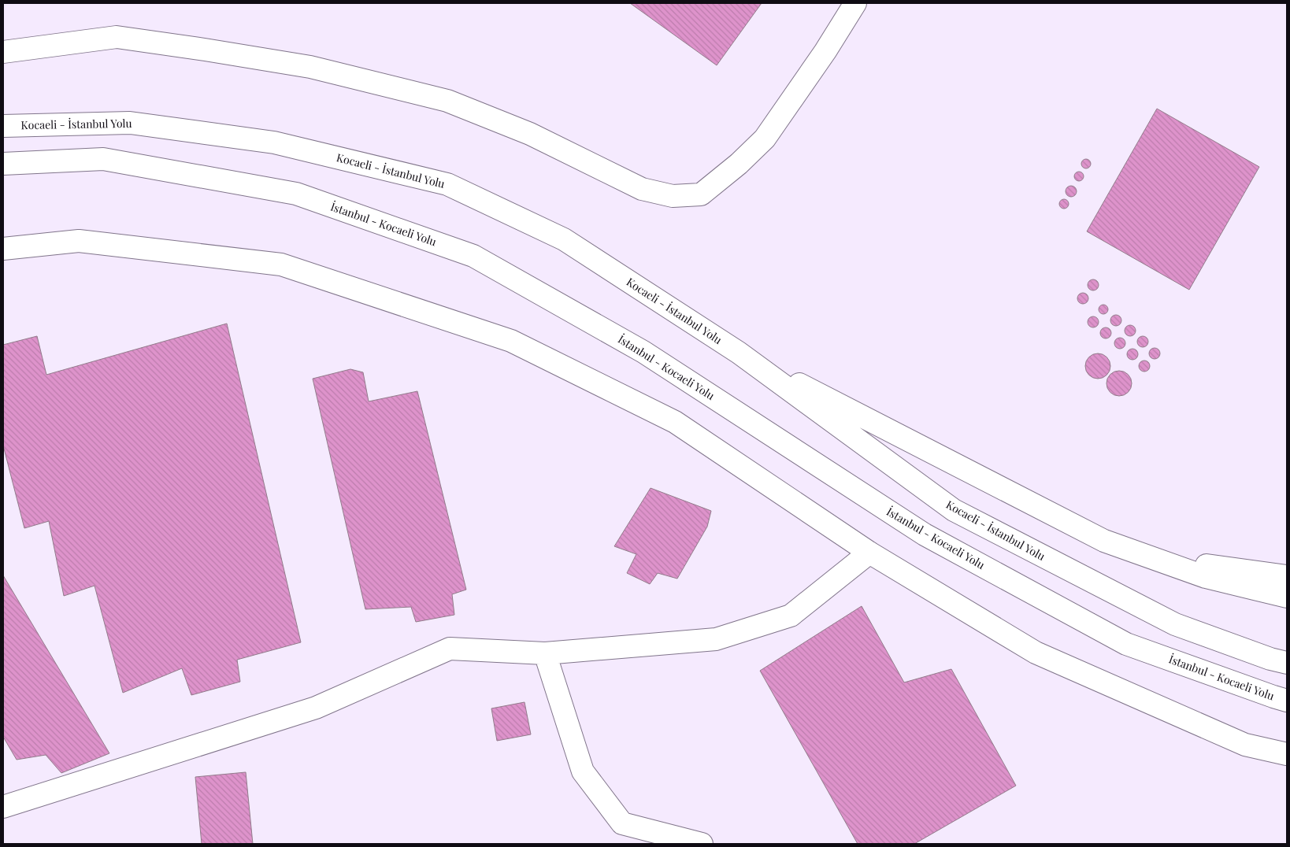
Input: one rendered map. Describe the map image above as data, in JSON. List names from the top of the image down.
{
  "streets": {
    "main road": ["Kocaeli - İstanbul Yolu", "İstanbul - Kocaeli Yolu"]
  }
}
